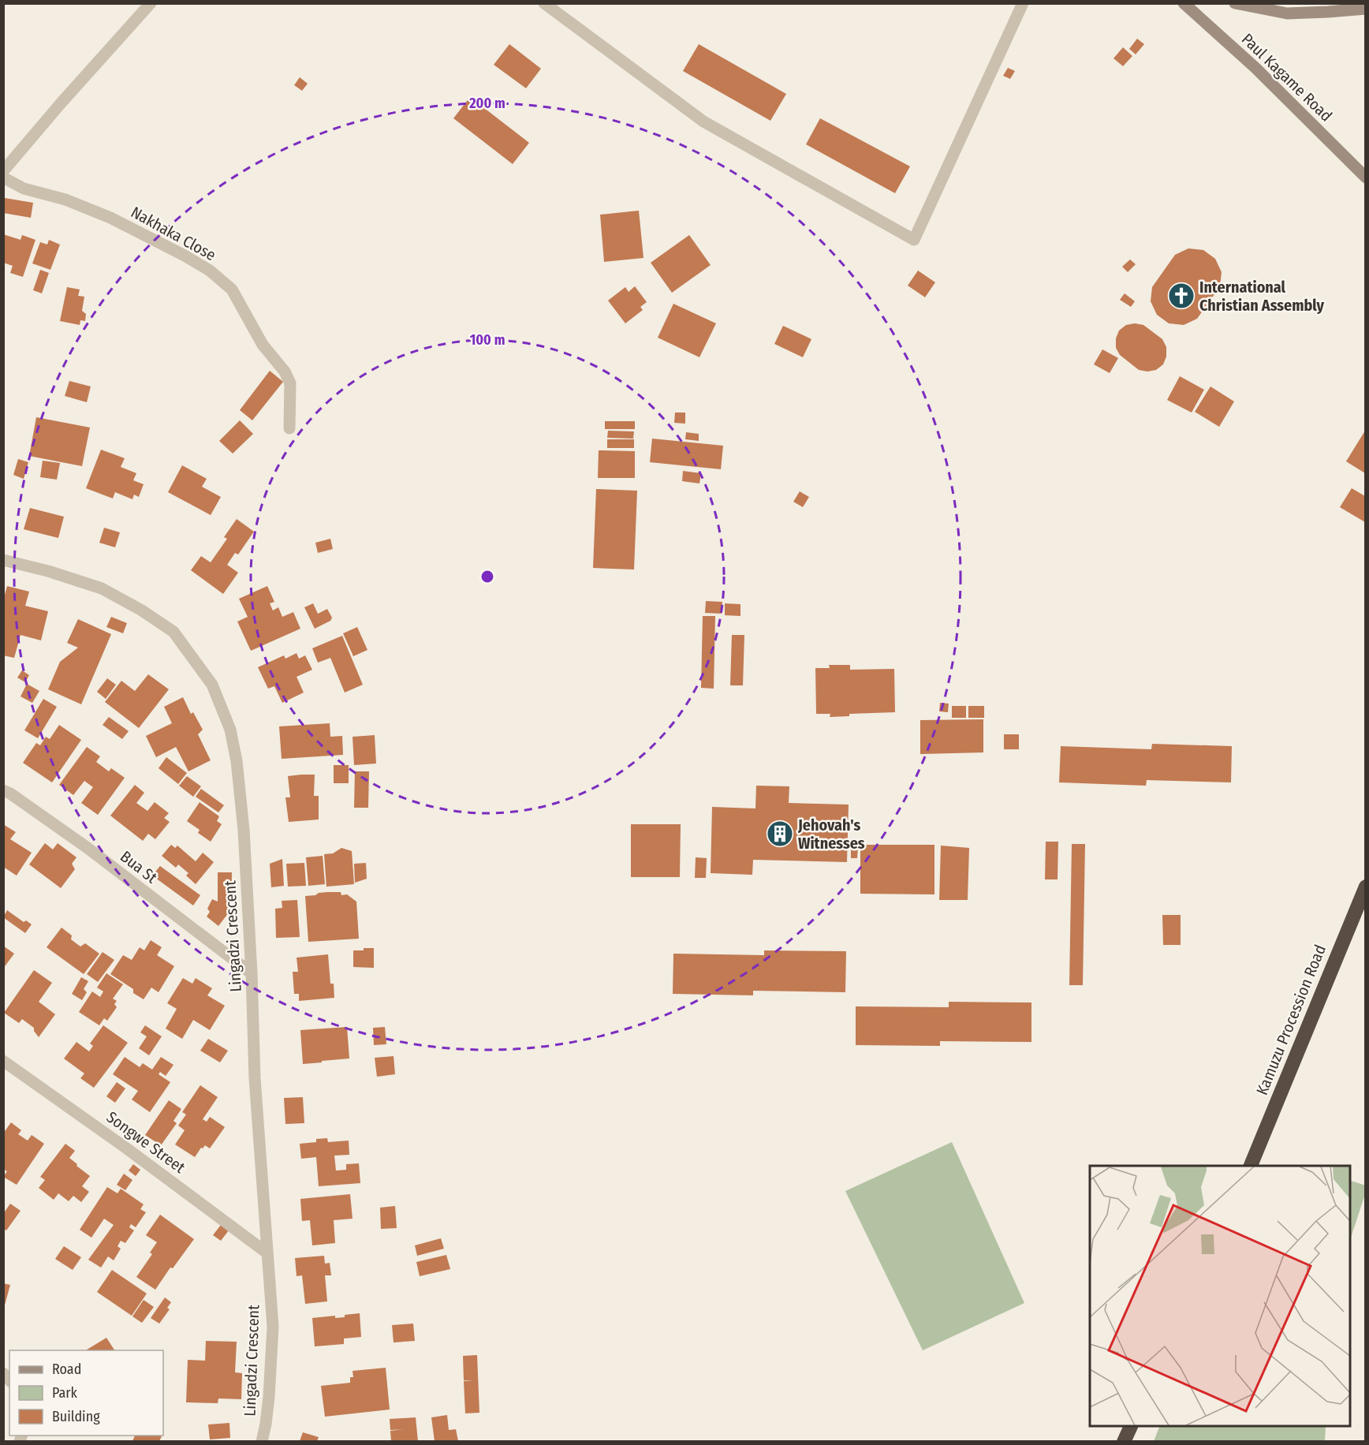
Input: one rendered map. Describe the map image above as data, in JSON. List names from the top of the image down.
{
  "streets": {
    "highway": ["Kamuzu Procession Road"],
    "street": [
      "Paul Kagame Road",
      "Nakhaka Close",
      "Bua St",
      "Lingadzi Crescent",
      "Songwe Street"
    ]
  },
  "crossings": [
    ["Bua St", "Lingadzi Crescent"],
    ["Lingadzi Crescent", "Songwe Street"]
  ],
  "places": {
    "church": ["International Christian Assembly"],
    "building": ["Jehovah's Witnesses"]
  },
  "legend": ["Road", "Park", "Building"],
  "rings": ["200 m", "100 m"]
}
